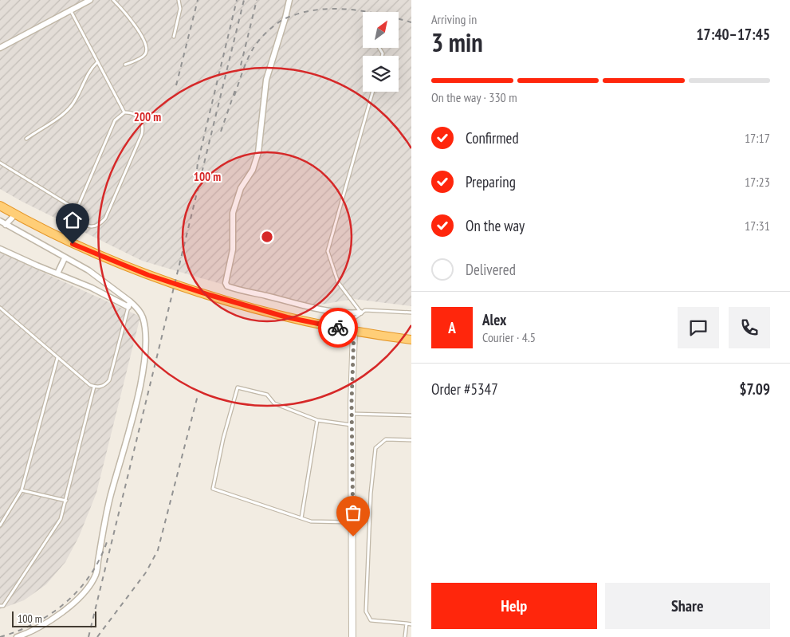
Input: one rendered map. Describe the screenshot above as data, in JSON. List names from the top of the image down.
{
  "scale_bar": "100 m",
  "north": "top right",
  "page": {
    "heading": ["3 min", "Arriving in", "17:40–17:45"],
    "panel": [
      "Alex",
      "Courier · 4.5",
      "Order #5347",
      "$7.09"
    ],
    "bar": "On the way · 330 m",
    "list": [
      ["Confirmed", "17:17"],
      ["Preparing", "17:23"],
      ["On the way", "17:31"],
      "Delivered"
    ],
    "round": "A",
    "buttons": ["Help", "Share"],
    "scale": "100 m"
  },
  "rings": ["200 m", "100 m"]
}
